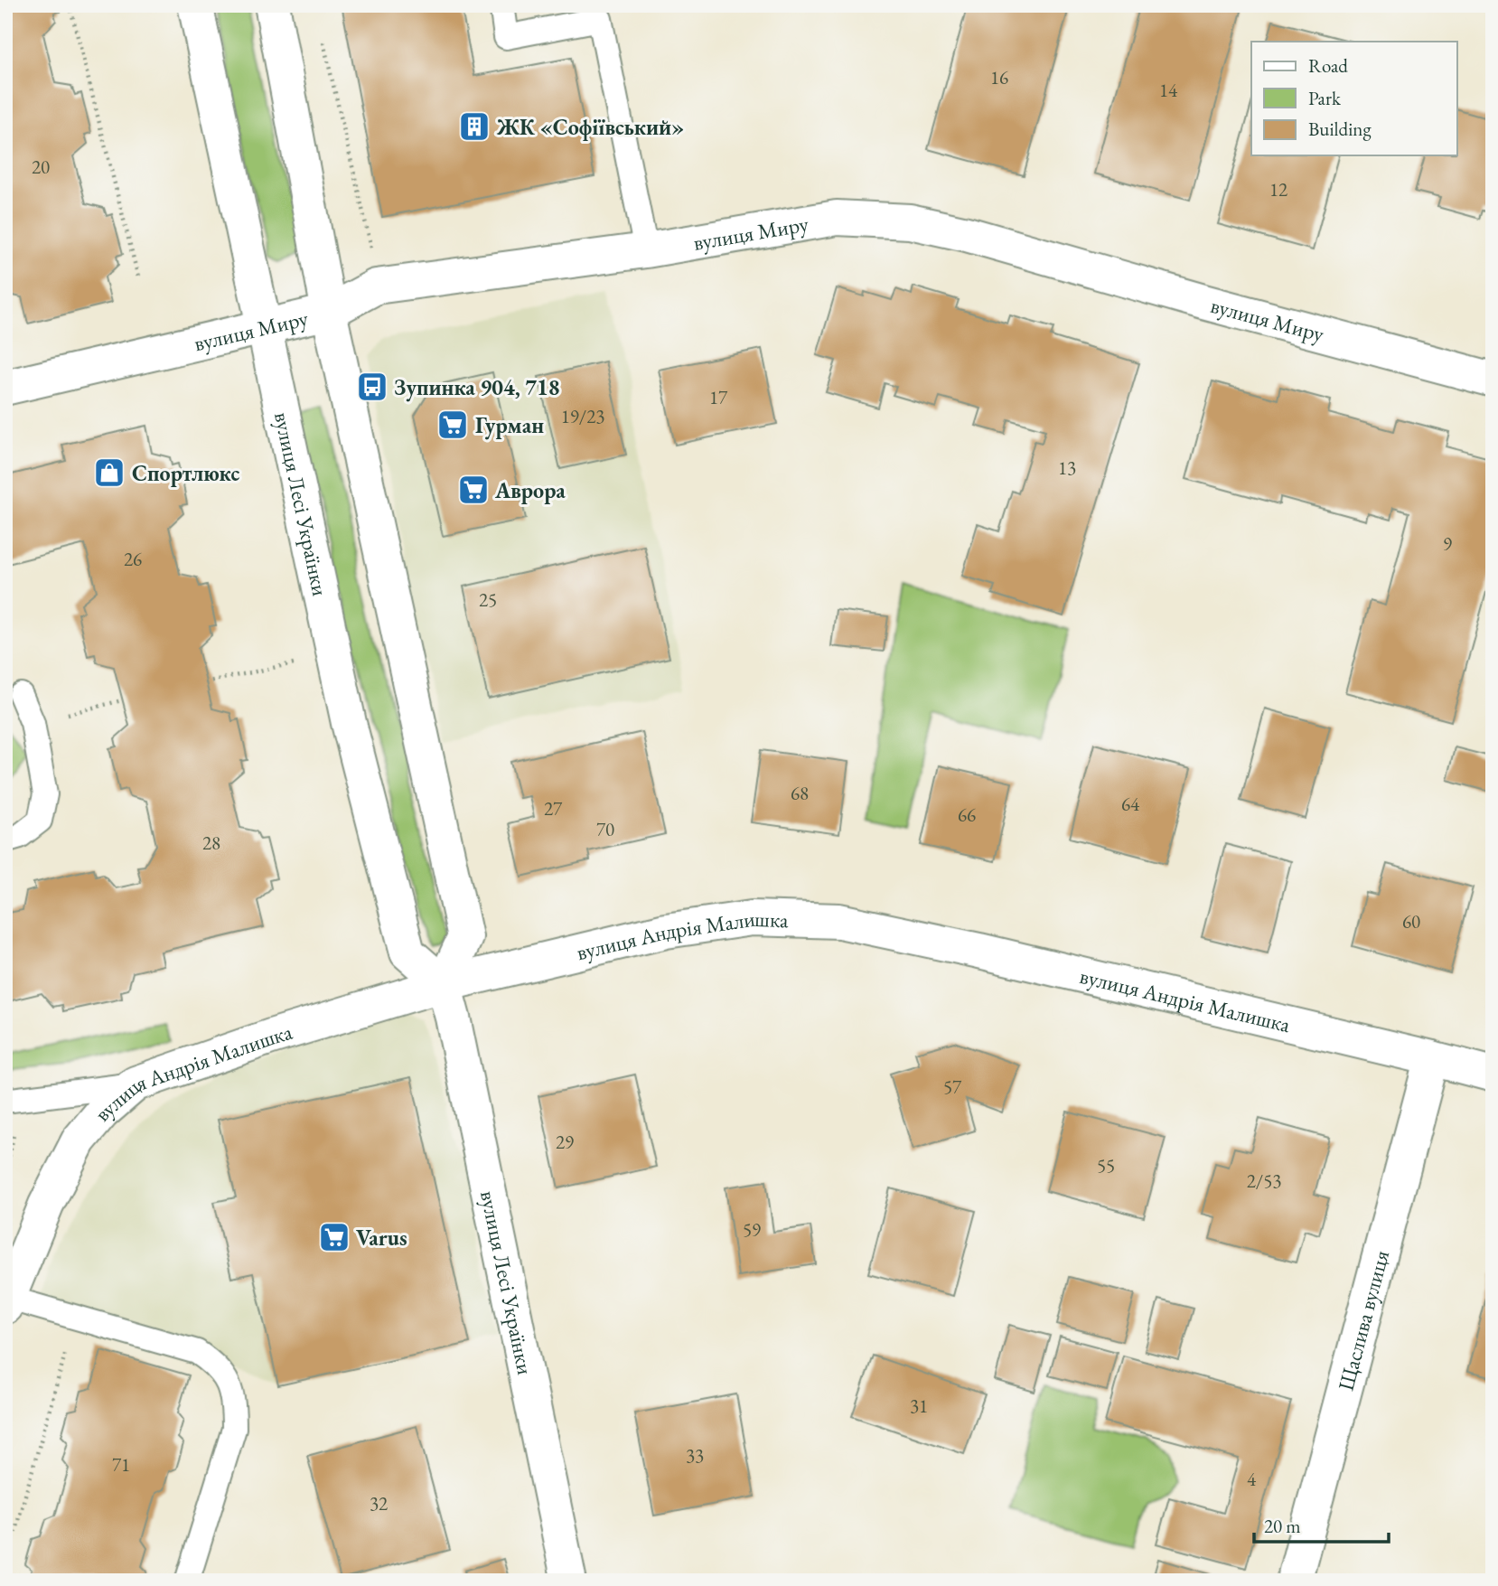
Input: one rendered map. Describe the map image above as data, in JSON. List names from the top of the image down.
{
  "streets": {
    "street": [
      "вулиця Миру",
      "вулиця Лесі Українки",
      "вулиця Андрія Малишка",
      "Щаслива вулиця"
    ]
  },
  "crossings": [
    ["вулиця Миру", "вулиця Лесі Українки"],
    ["вулиця Лесі Українки", "вулиця Андрія Малишка"],
    ["вулиця Андрія Малишка", "Щаслива вулиця"]
  ],
  "places": {
    "building": ["ЖК «Софіївський»"],
    "bus stop": ["Зупинка 904, 718"],
    "supermarket": ["Гурман", "Аврора", "Varus"],
    "shop": ["Спортлюкс"]
  },
  "house_numbers": [
    "16",
    "14",
    "20",
    "12",
    "17",
    "19/23",
    "13",
    "9",
    "26",
    "25",
    "68",
    "64",
    "27",
    "66",
    "70",
    "28",
    "60",
    "57",
    "29",
    "55",
    "2/53",
    "59",
    "31",
    "33",
    "71",
    "4",
    "32"
  ],
  "legend": ["Road", "Park", "Building"],
  "scale_bar": "20 m"
}
